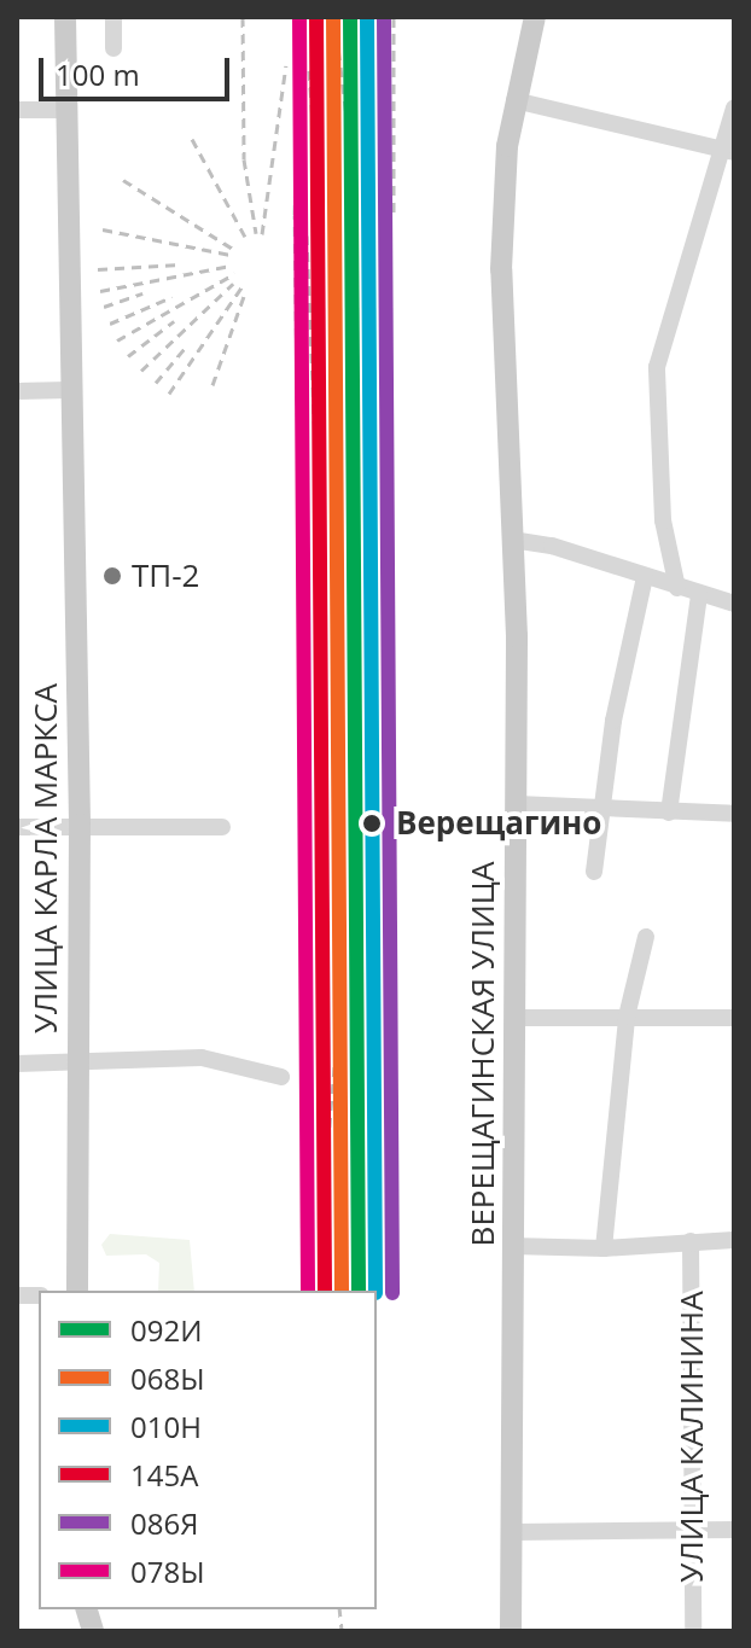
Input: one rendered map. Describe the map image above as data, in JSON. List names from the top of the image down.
{
  "streets": {
    "main road": ["УЛИЦА КАРЛА МАРКСА", "ВЕРЕЩАГИНСКАЯ УЛИЦА"],
    "street": ["УЛИЦА КАЛИНИНА"]
  },
  "places": ["ТП-2", "Верещагино"],
  "lines": [
    "transit line 092И",
    "transit line 068Ы",
    "transit line 010Н",
    "transit line 145А",
    "transit line 086Я",
    "transit line 078Ы"
  ],
  "legend": [
    "092И",
    "068Ы",
    "010Н",
    "145А",
    "086Я",
    "078Ы"
  ],
  "scale_bar": "100 m"
}
